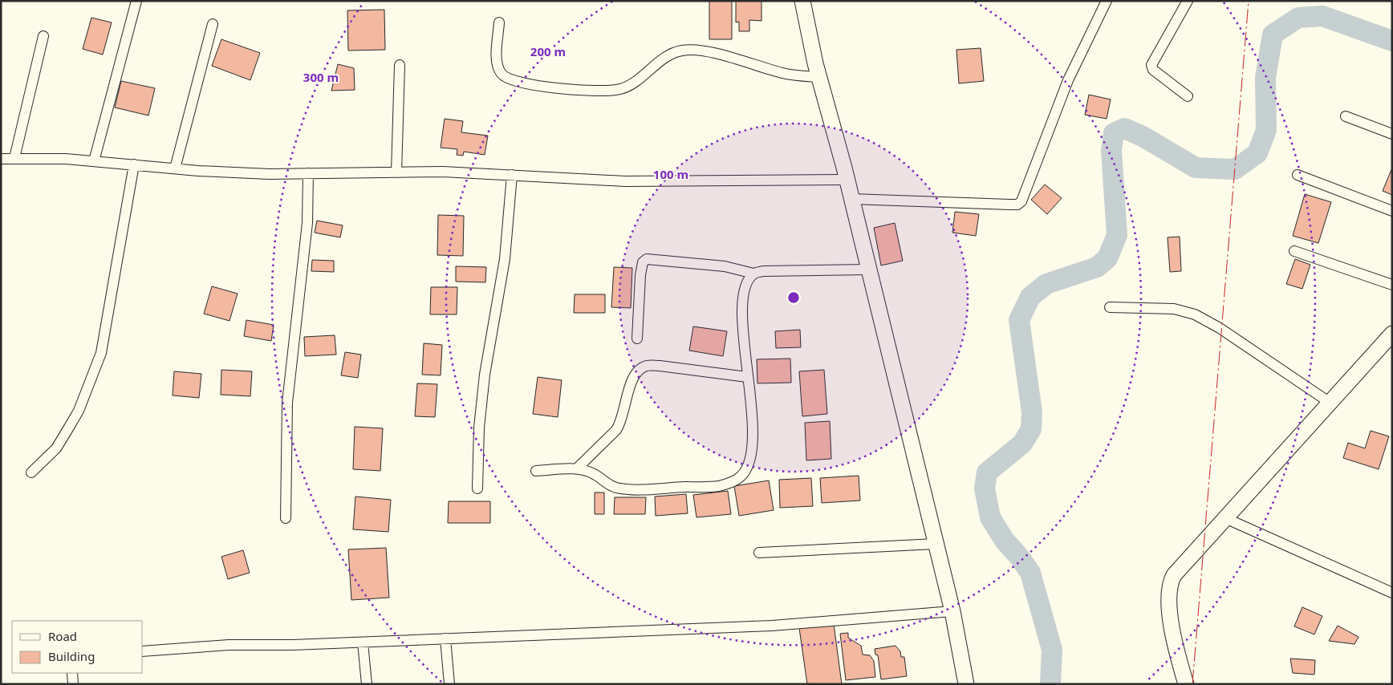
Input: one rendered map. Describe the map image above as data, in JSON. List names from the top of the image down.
{
  "legend": ["Road", "Building"],
  "rings": ["200 m", "300 m", "100 m"]
}
